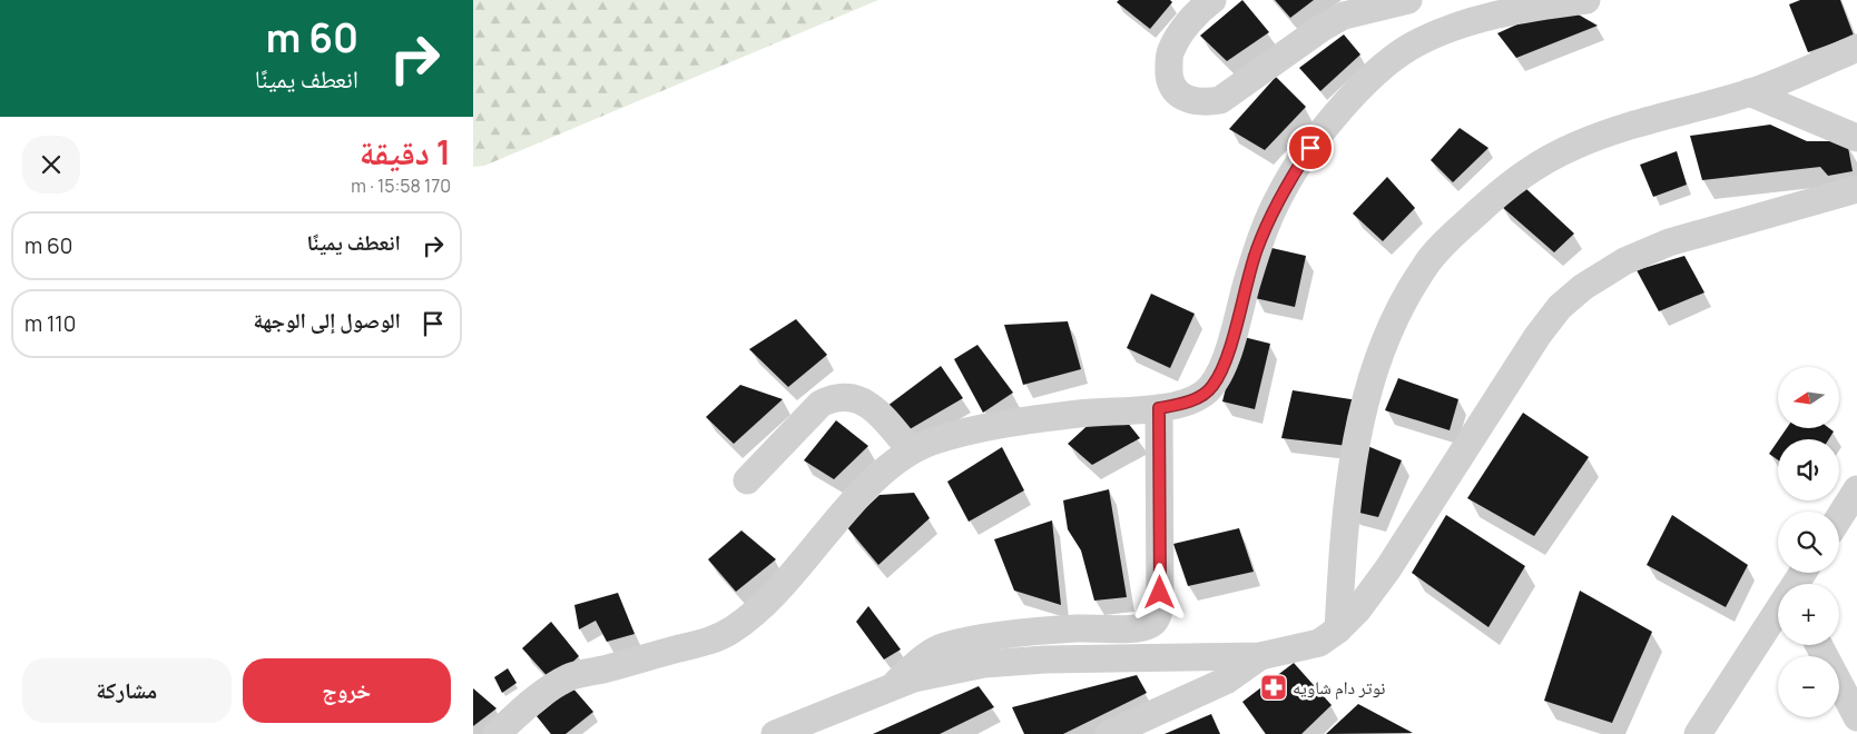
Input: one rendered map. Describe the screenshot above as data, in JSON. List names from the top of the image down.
{
  "places": {
    "pharmacy": ["نوتر دام شاويه"]
  },
  "north": "left",
  "page": {
    "turn": ["60 m", "انعطف يمينًا"],
    "heading": ["1 دقيقة", "170 m · 15:58"],
    "list": [
      {
        "name": "انعطف يمينًا",
        "value": "60 m"
      },
      {
        "name": "الوصول إلى الوجهة",
        "value": "110 m"
      }
    ],
    "map_buttons": ["+", "−"],
    "buttons": ["خروج", "مشاركة"]
  }
}
